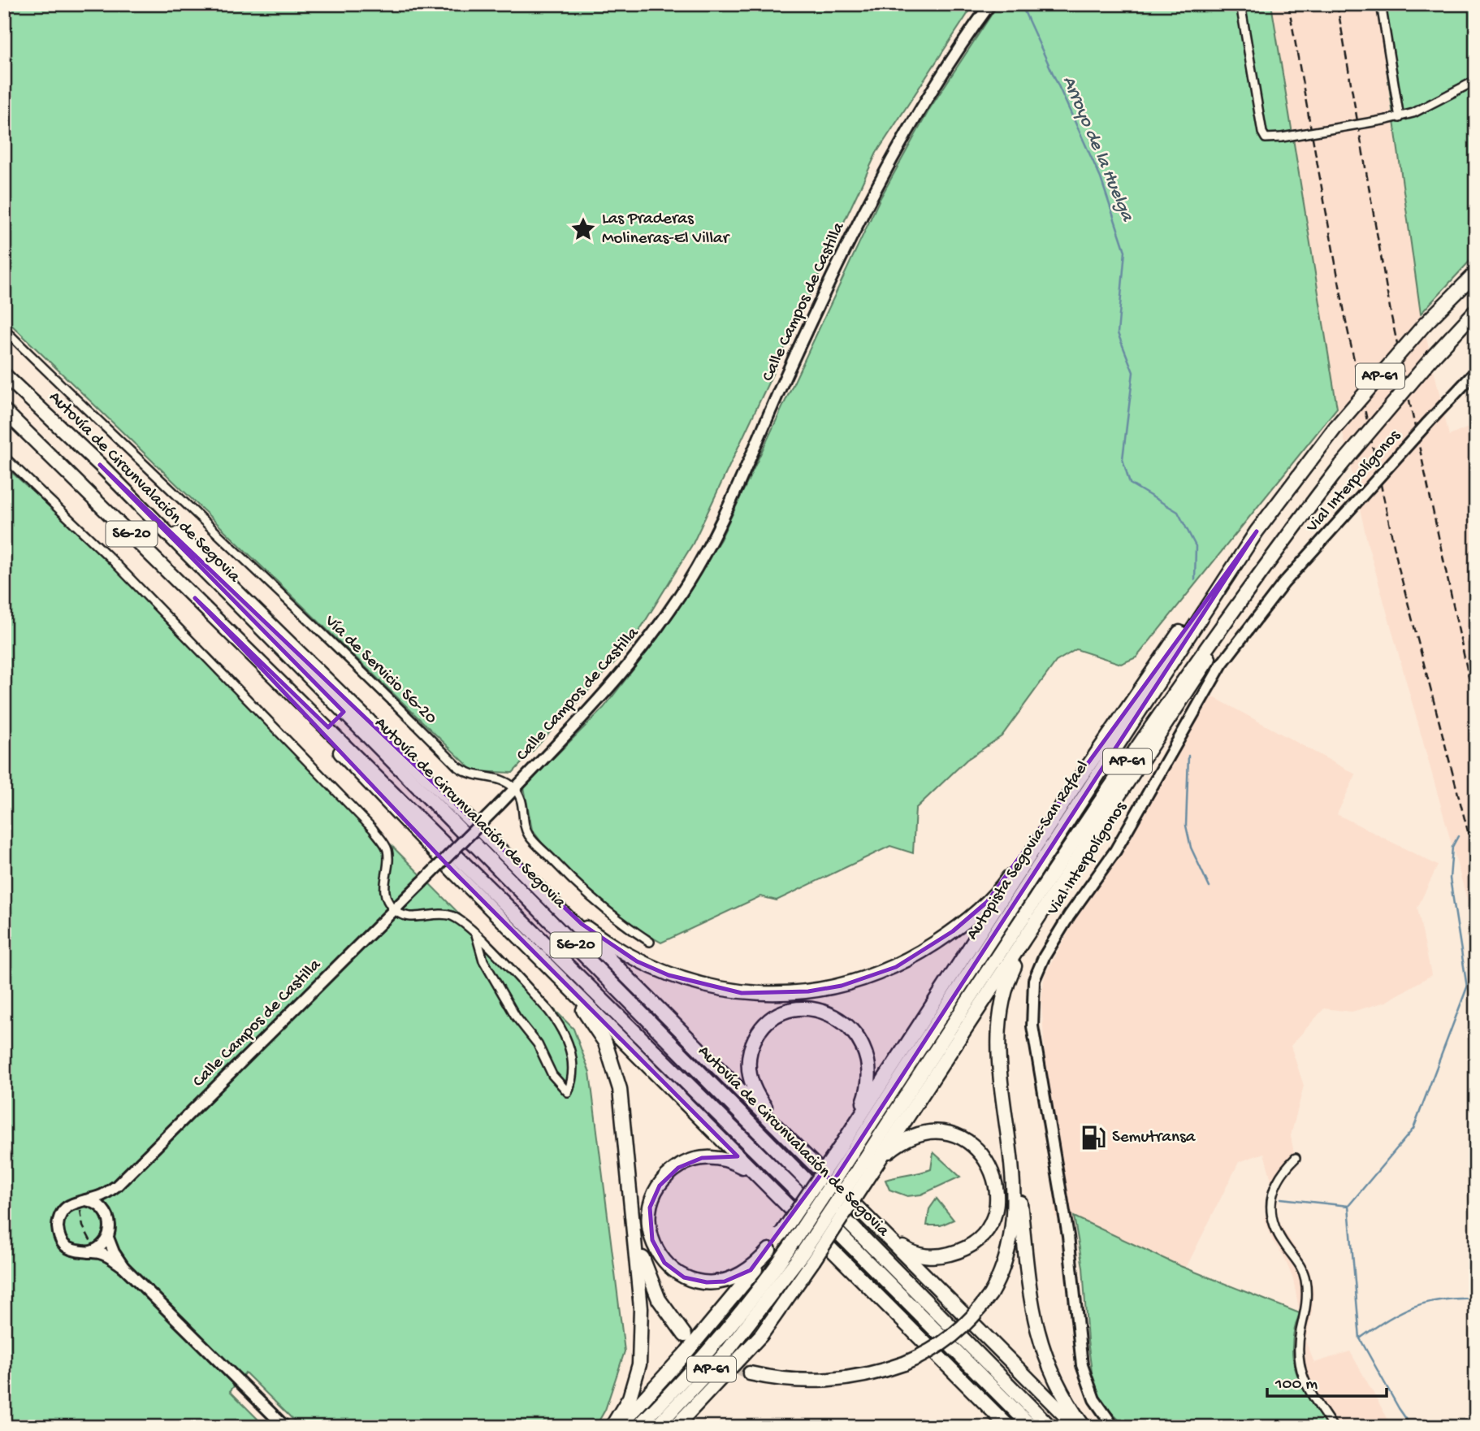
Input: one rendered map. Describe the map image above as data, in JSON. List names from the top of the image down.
{
  "streets": {
    "highway": [
      "AP-61",
      "Autovía de Circunvalación de Segovia",
      "SG-20",
      "Autopista Segovia-San Rafael"
    ],
    "main road": ["Calle Campos de Castilla", "Vial Interpolígonos"],
    "street": ["Vía de Servicio SG-20"]
  },
  "crossings": [
    ["Calle Campos de Castilla", "Vía de Servicio SG-20"]
  ],
  "water": ["Arroyo de la Huelga"],
  "places": {
    "place": ["Las Praderas Molineras-El Villar"],
    "fuel station": ["Semutransa"]
  },
  "scale_bar": "100 m"
}
